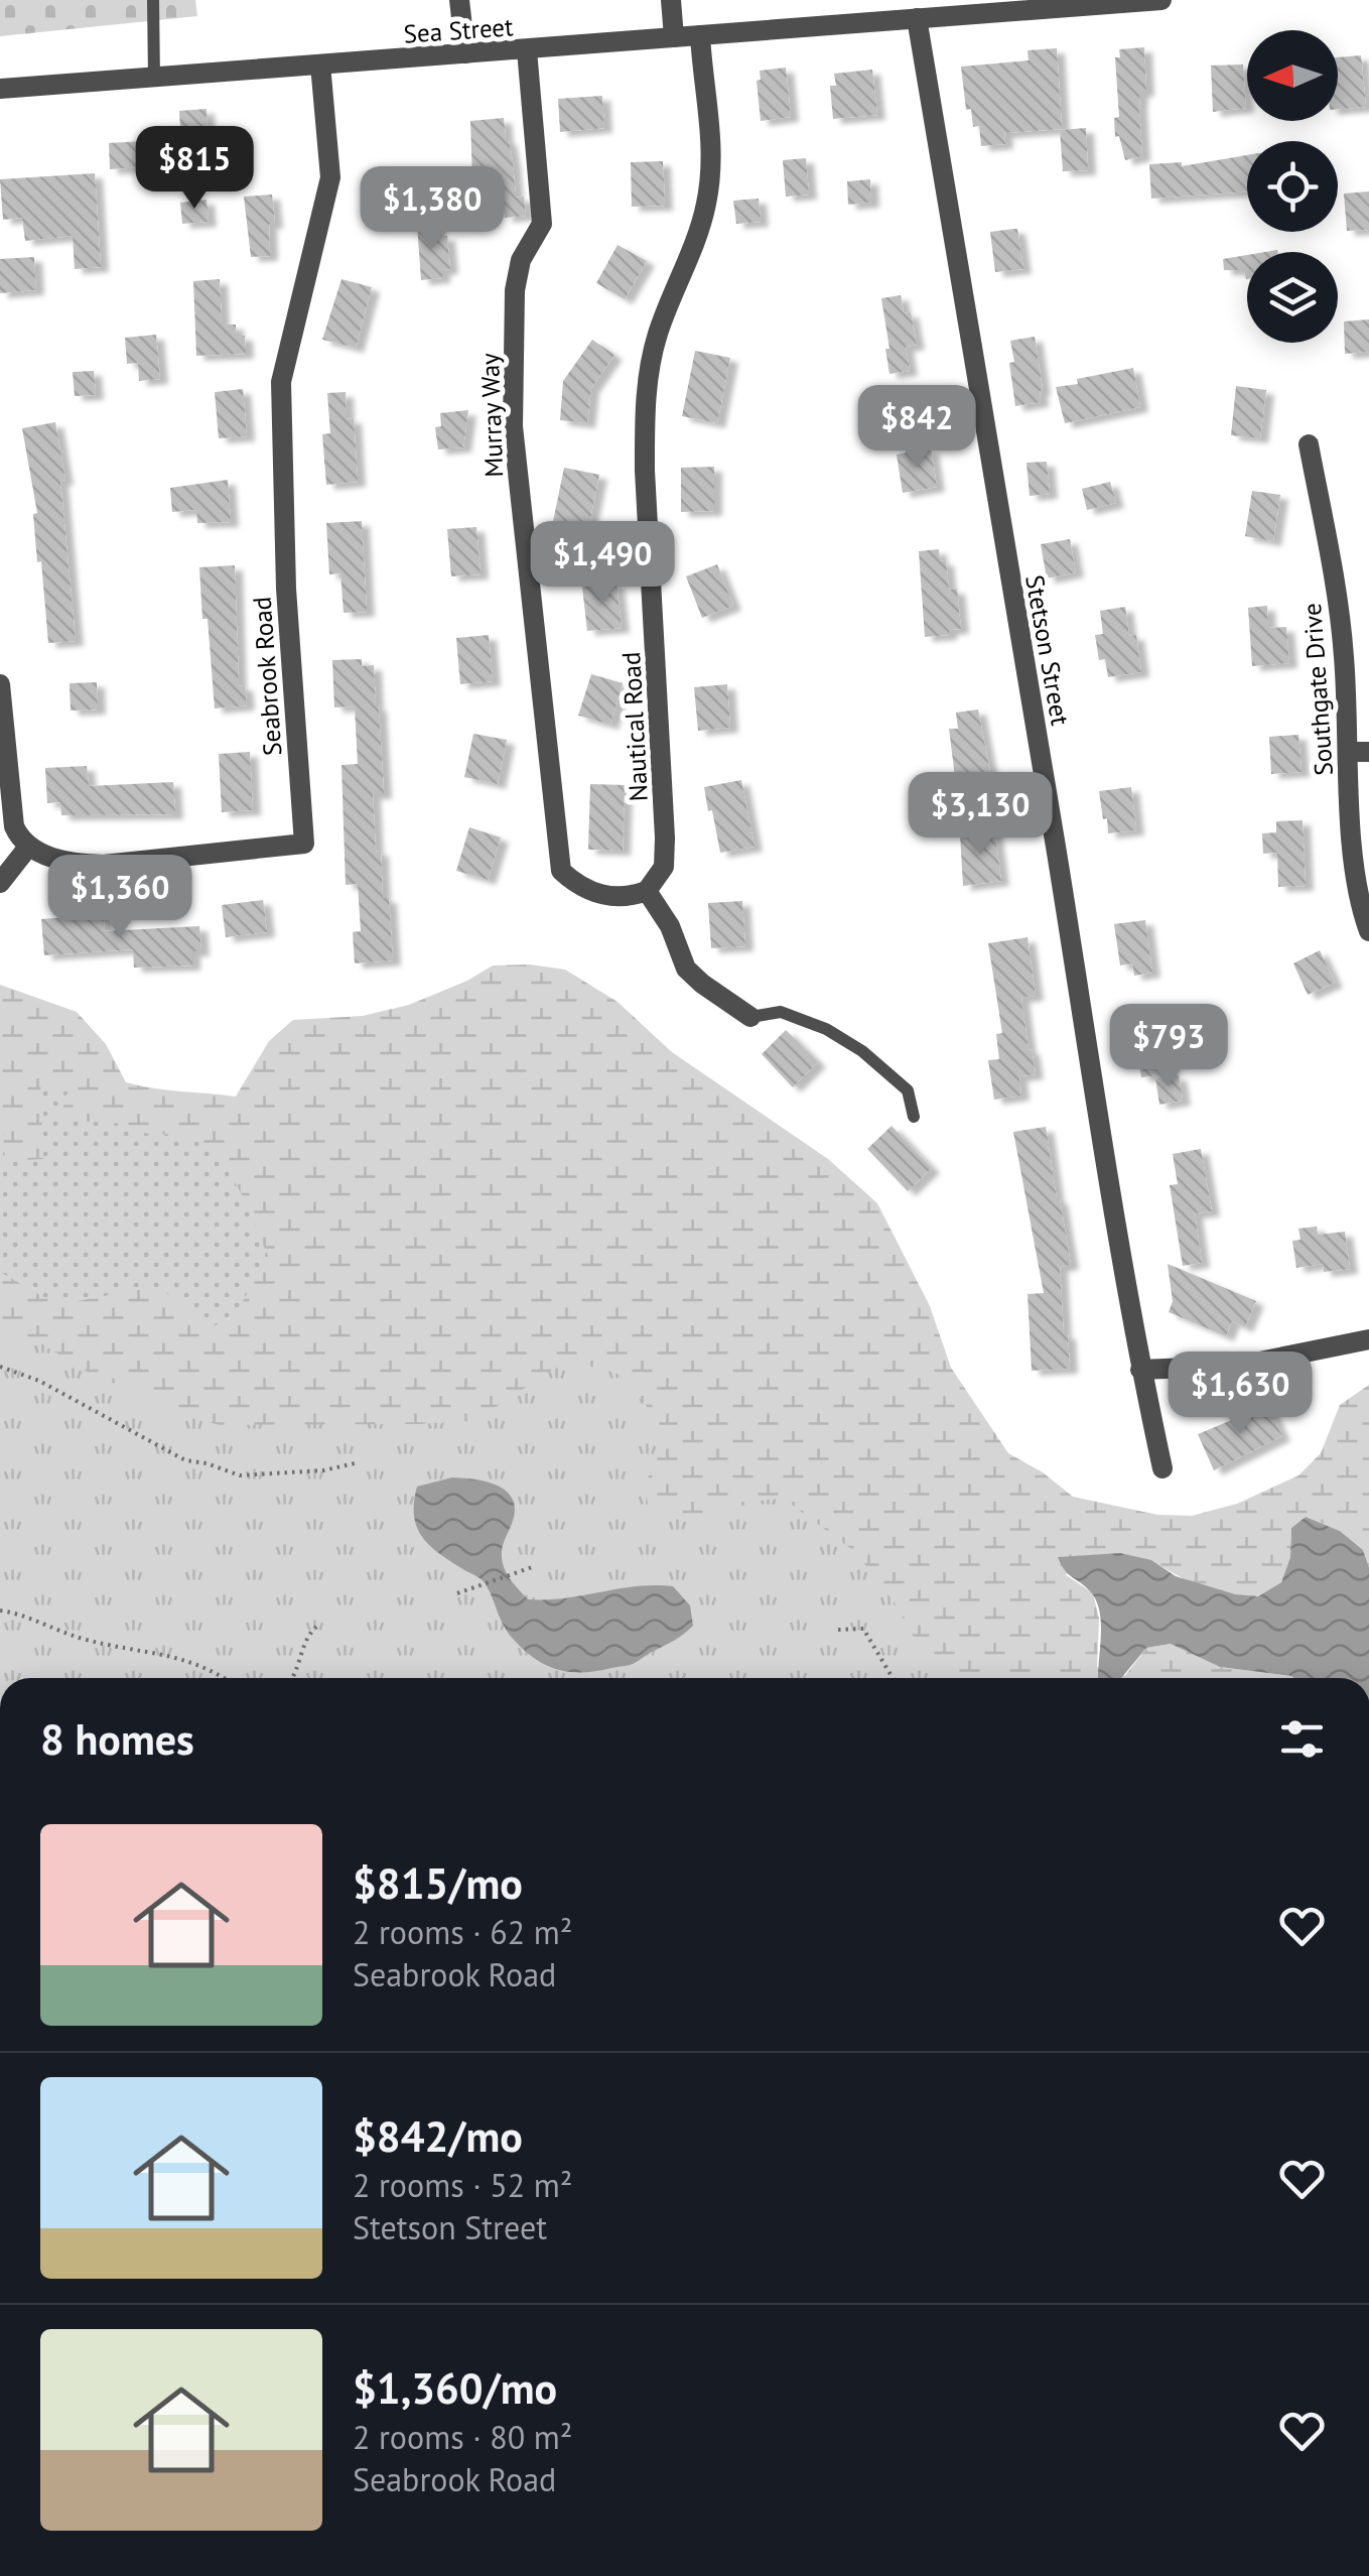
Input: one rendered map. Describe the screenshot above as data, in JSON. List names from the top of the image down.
{
  "streets": {
    "street": [
      "Sea Street",
      "Murray Way",
      "Stetson Street",
      "Seabrook Road",
      "Southgate Drive",
      "Nautical Road"
    ]
  },
  "crossings": [
    ["Sea Street", "Murray Way"],
    ["Sea Street", "Stetson Street"],
    ["Sea Street", "Seabrook Road"],
    ["Sea Street", "Nautical Road"],
    ["Murray Way", "Nautical Road"]
  ],
  "north": "left",
  "page": {
    "price": [
      "$815",
      "$1,380",
      "$842",
      "$1,490",
      "$3,130",
      "$1,360",
      "$793",
      "$1,630"
    ],
    "heading": "8 homes",
    "list": [
      {
        "name": "$815/mo",
        "note": "2 rooms · 62 m² · Seabrook Road"
      },
      {
        "name": "$842/mo",
        "note": "2 rooms · 52 m² · Stetson Street"
      },
      {
        "name": "$1,360/mo",
        "note": "2 rooms · 80 m² · Seabrook Road"
      }
    ]
  }
}
